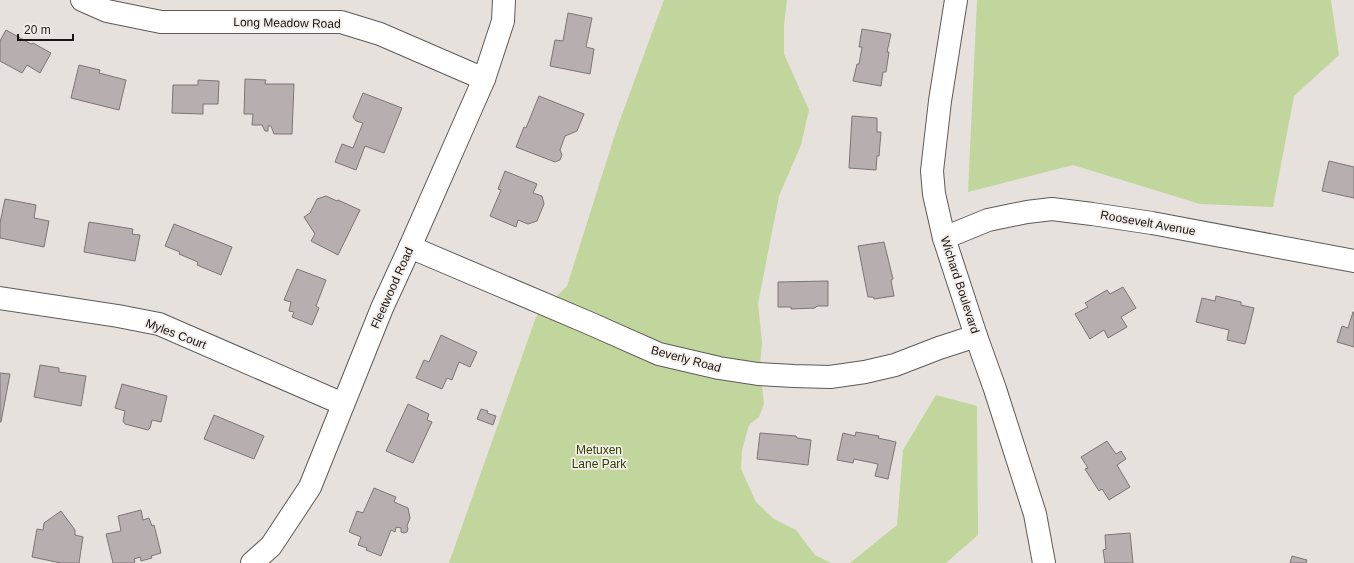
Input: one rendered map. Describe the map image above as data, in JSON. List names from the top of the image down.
{
  "streets": {
    "street": [
      "Long Meadow Road",
      "Roosevelt Avenue",
      "Wichard Boulevard",
      "Fleetwood Road",
      "Myles Court",
      "Beverly Road"
    ]
  },
  "crossings": [
    ["Long Meadow Road", "Fleetwood Road"],
    ["Roosevelt Avenue", "Wichard Boulevard"],
    ["Wichard Boulevard", "Beverly Road"],
    ["Fleetwood Road", "Myles Court"],
    ["Fleetwood Road", "Beverly Road"]
  ],
  "parks": ["Metuxen Lane Park"],
  "scale_bar": "20 m"
}
